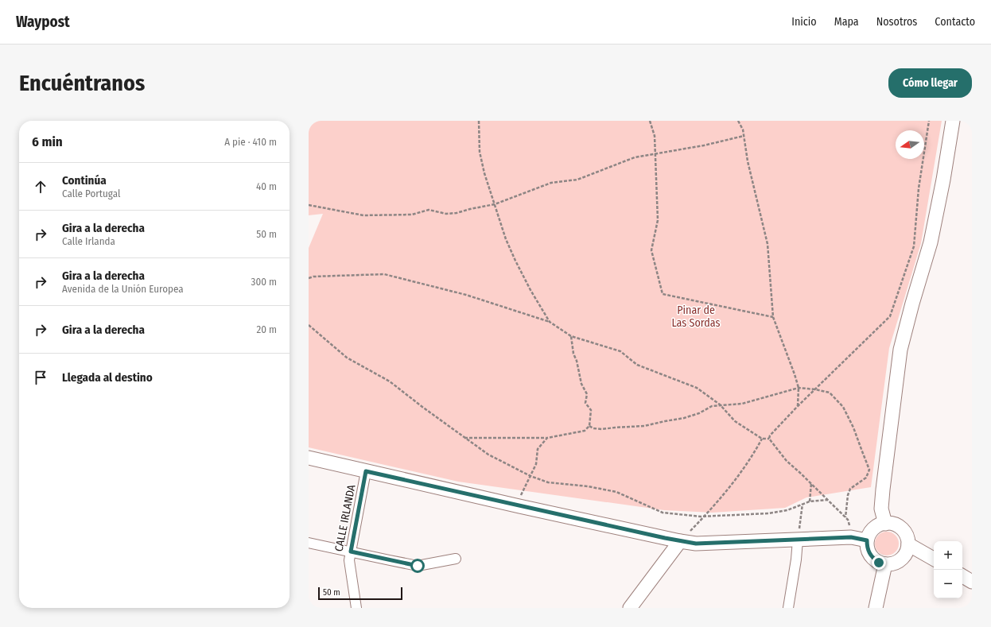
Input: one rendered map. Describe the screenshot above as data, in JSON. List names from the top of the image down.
{
  "streets": {
    "street": ["CALLE IRLANDA"]
  },
  "parks": ["Pinar de Las Sordas"],
  "scale_bar": "50 m",
  "north": "left",
  "page": {
    "header": "Waypost",
    "nav": [
      "Inicio",
      "Mapa",
      "Nosotros",
      "Contacto"
    ],
    "buttons": "Cómo llegar",
    "title": "Encuéntranos",
    "heading": ["6 min", "A pie · 410 m"],
    "list": [
      ["Continúa", "Calle Portugal", "40 m"],
      ["Gira a la derecha", "Calle Irlanda", "50 m"],
      ["Gira a la derecha", "Avenida de la Unión Europea", "300 m"],
      ["Gira a la derecha", "20 m"],
      "Llegada al destino"
    ],
    "map_buttons": ["+", "−"],
    "scale": "50 m"
  }
}
